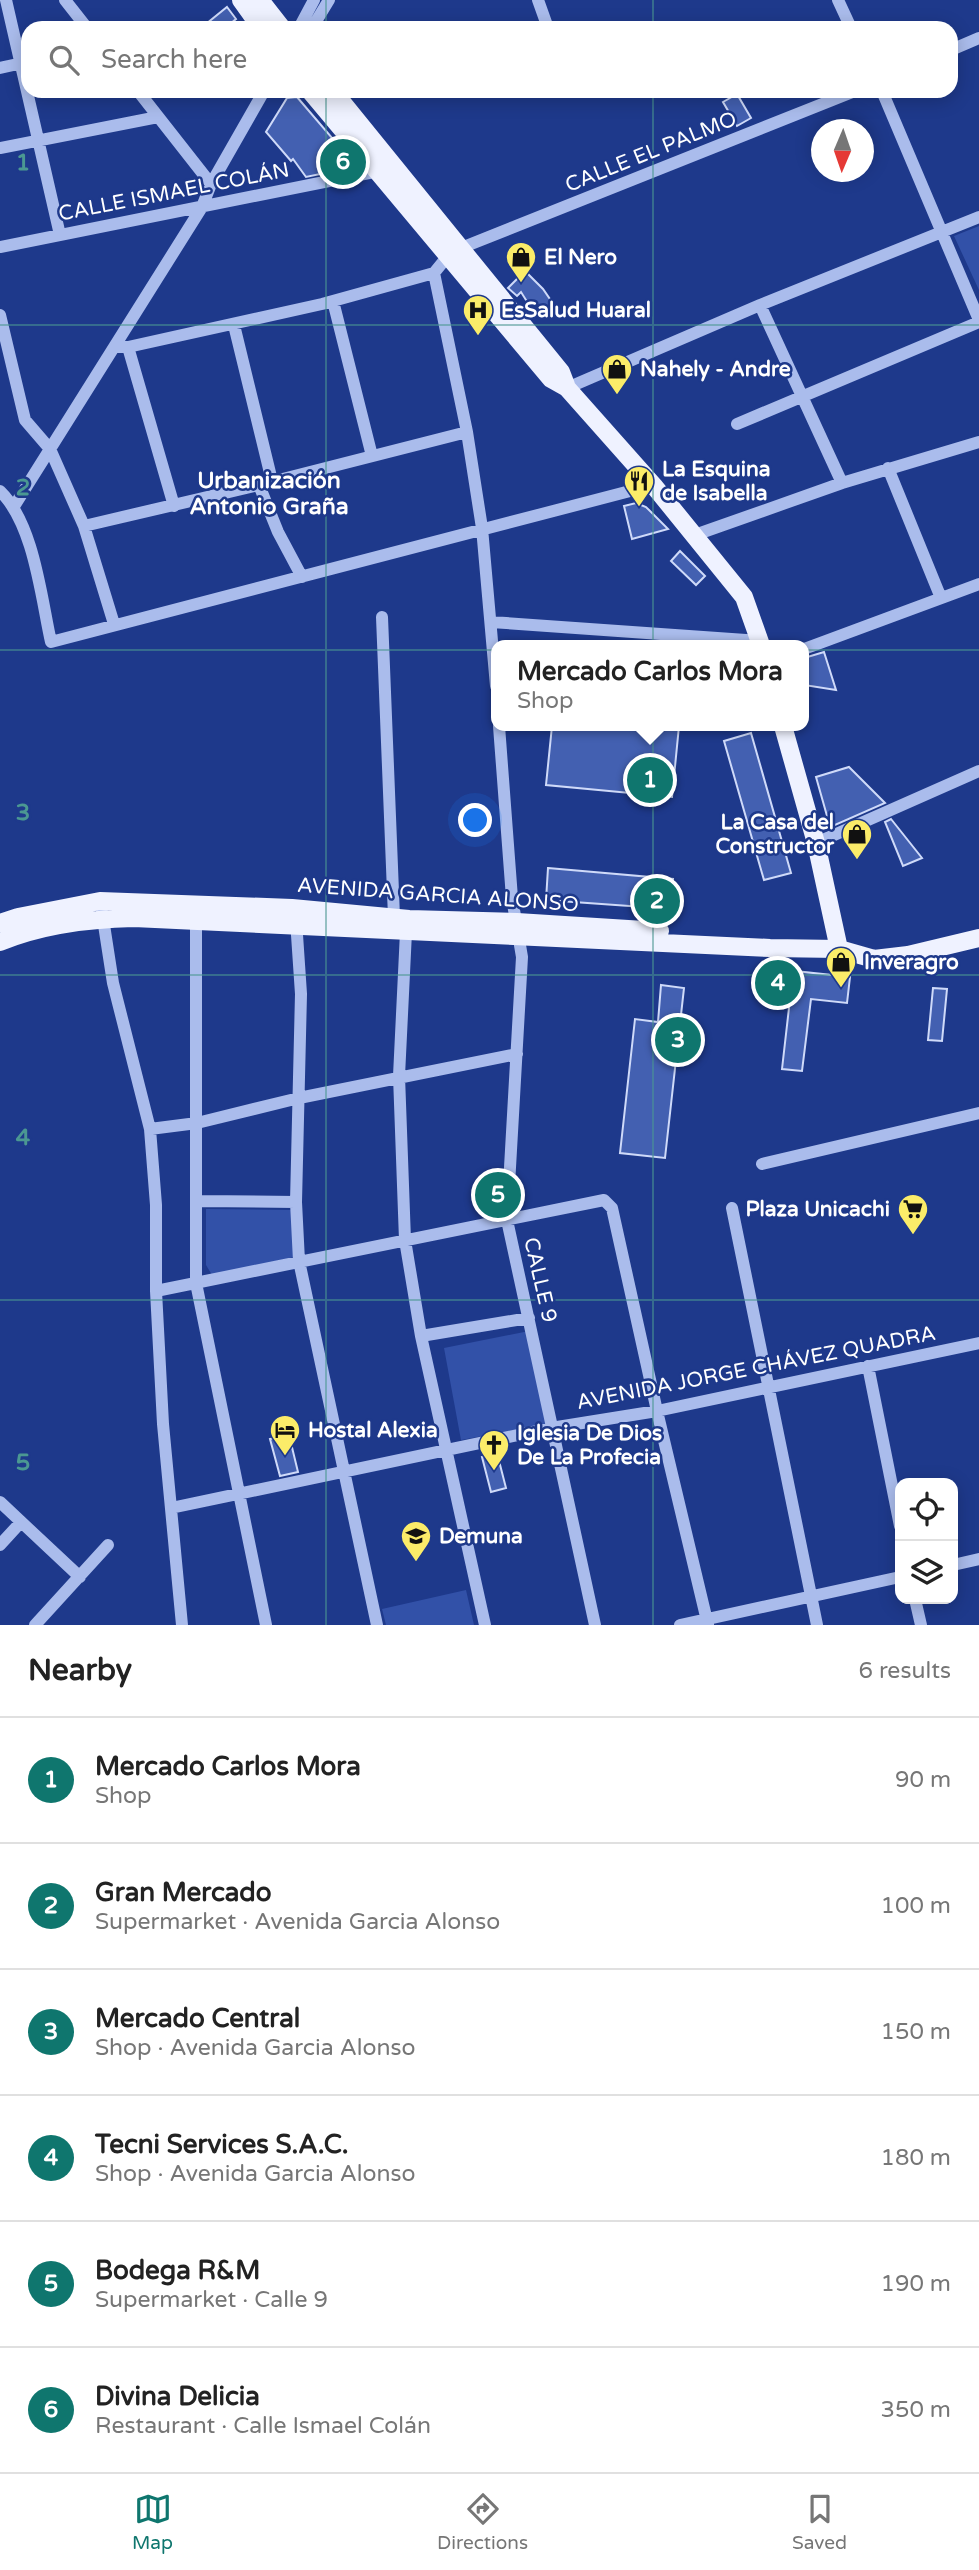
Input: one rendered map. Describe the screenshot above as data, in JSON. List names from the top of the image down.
{
  "streets": {
    "main road": ["AVENIDA GARCIA ALONSO"],
    "street": [
      "CALLE EL PALMO",
      "CALLE ISMAEL COLÁN",
      "CALLE 9",
      "AVENIDA JORGE CHÁVEZ QUADRA"
    ]
  },
  "crossings": [
    ["AVENIDA GARCIA ALONSO", "CALLE 9"],
    ["CALLE 9", "AVENIDA JORGE CHÁVEZ QUADRA"]
  ],
  "districts": ["Urbanización Antonio Graña"],
  "places": {
    "shop": [
      "El Nero",
      "Nahely - Andre",
      "La Casa del Constructor",
      "Inveragro"
    ],
    "hospital": ["EsSalud Huaral"],
    "restaurant": ["La Esquina de Isabella"],
    "supermarket": ["Plaza Unicachi"],
    "hotel": ["Hostal Alexia"],
    "church": ["Iglesia De Dios De La Profecia"],
    "school or university": ["Demuna"]
  },
  "north": "bottom",
  "page": {
    "search": "Search here",
    "pins": [
      "6",
      "1",
      "2",
      "4",
      "3",
      "5"
    ],
    "popup": ["Mercado Carlos Mora", "Shop"],
    "heading": ["Nearby", "6 results"],
    "list": [
      {
        "mark": "1",
        "name": "Mercado Carlos Mora",
        "note": "Shop",
        "value": "90 m"
      },
      {
        "mark": "2",
        "name": "Gran Mercado",
        "note": "Supermarket · Avenida Garcia Alonso",
        "value": "100 m"
      },
      {
        "mark": "3",
        "name": "Mercado Central",
        "note": "Shop · Avenida Garcia Alonso",
        "value": "150 m"
      },
      {
        "mark": "4",
        "name": "Tecni Services S.A.C.",
        "note": "Shop · Avenida Garcia Alonso",
        "value": "180 m"
      },
      {
        "mark": "5",
        "name": "Bodega R&M",
        "note": "Supermarket · Calle 9",
        "value": "190 m"
      },
      {
        "mark": "6",
        "name": "Divina Delicia",
        "note": "Restaurant · Calle Ismael Colán",
        "value": "350 m"
      }
    ],
    "nav": ["Map", "Directions", "Saved"]
  },
  "grid": {
    "rows": [
      "1",
      "2",
      "3",
      "4",
      "5"
    ]
  }
}
